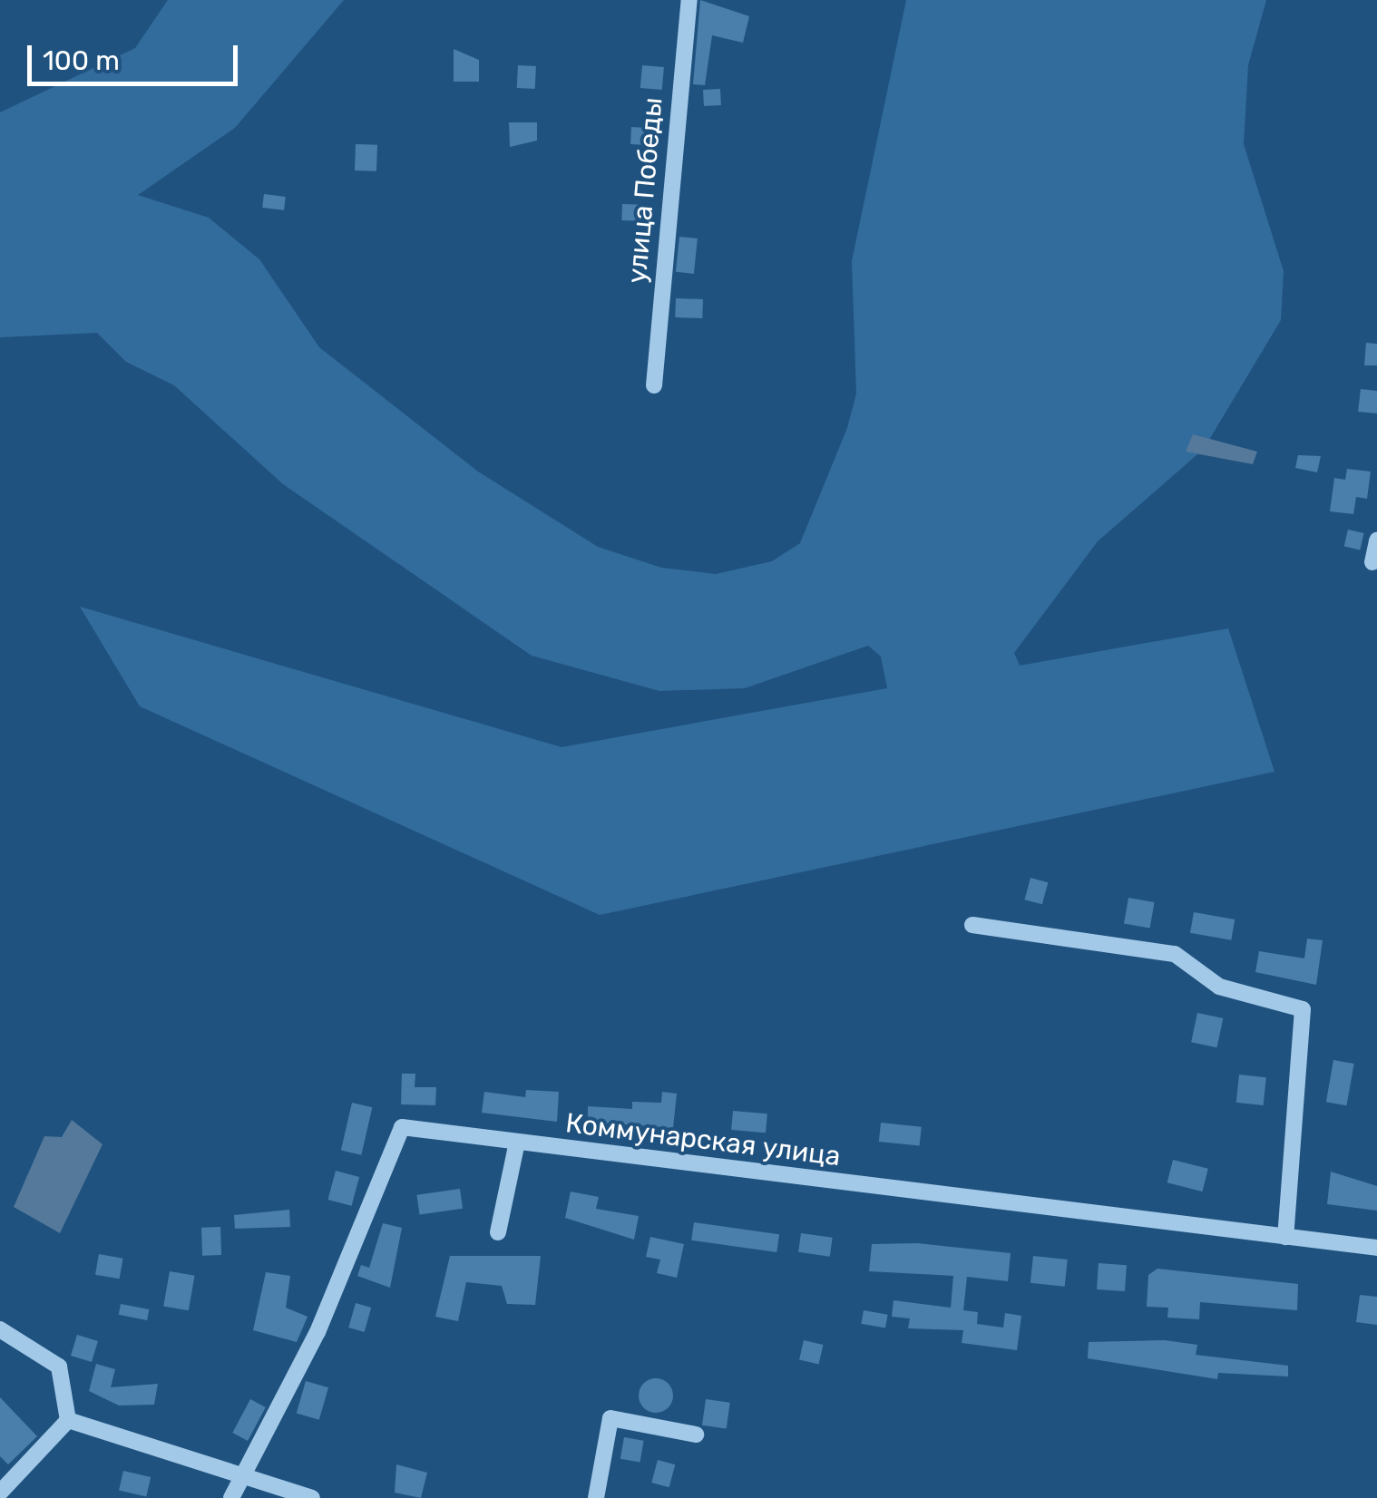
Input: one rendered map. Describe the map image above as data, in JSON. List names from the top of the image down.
{
  "streets": {
    "street": ["улица Победы", "Коммунарская улица"]
  },
  "scale_bar": "100 m"
}
